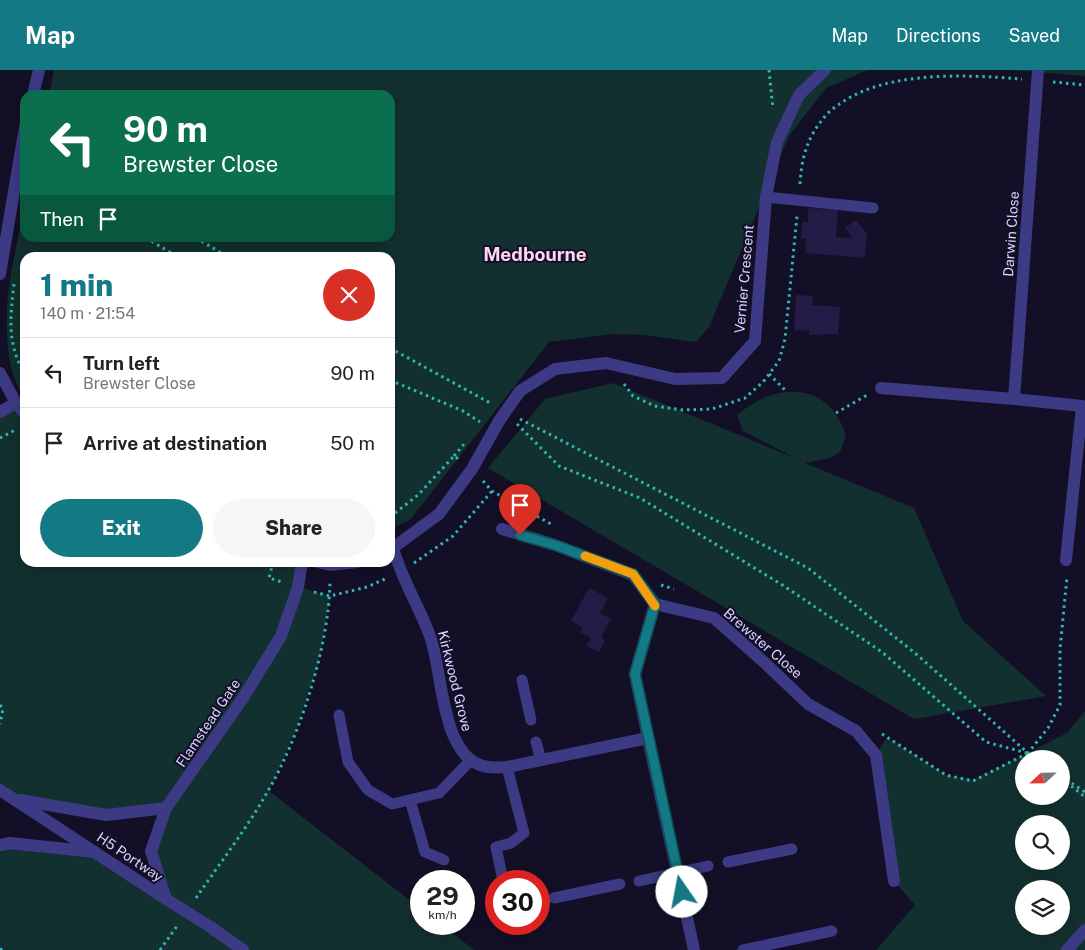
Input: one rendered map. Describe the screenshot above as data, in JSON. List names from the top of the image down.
{
  "streets": {
    "street": [
      "Darwin Close",
      "Vernier Crescent",
      "Brewster Close",
      "Kirkwood Grove",
      "Flamstead Gate",
      "H5 Portway"
    ]
  },
  "crossings": [
    ["Flamstead Gate", "H5 Portway"]
  ],
  "districts": ["Medbourne"],
  "north": "left",
  "page": {
    "header": "Map",
    "nav": ["Map", "Directions", "Saved"],
    "turn": ["90 m", "Brewster Close"],
    "then": "Then",
    "heading": ["1 min", "140 m · 21:54"],
    "list": [
      {
        "name": "Turn left",
        "note": "Brewster Close",
        "value": "90 m"
      },
      {
        "name": "Arrive at destination",
        "value": "50 m"
      }
    ],
    "buttons": ["Exit", "Share"],
    "speed": "29 km/h",
    "limit": "30"
  }
}
